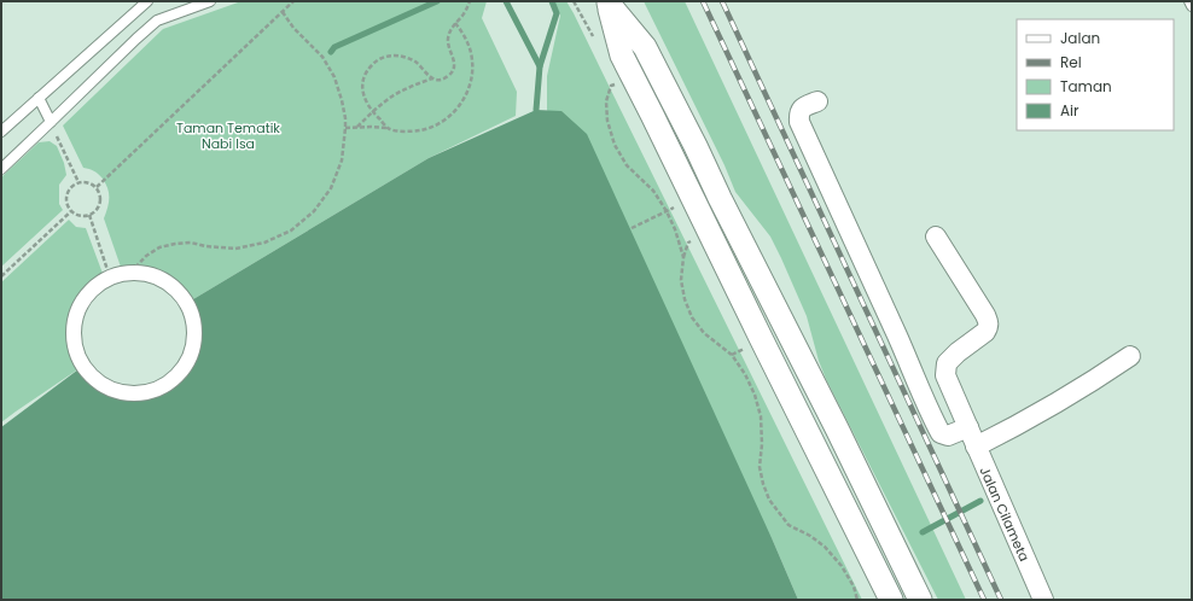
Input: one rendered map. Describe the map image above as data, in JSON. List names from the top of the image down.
{
  "streets": {
    "street": ["Jalan Cilameta"]
  },
  "parks": ["Taman Tematik Nabi Isa"],
  "legend": [
    "Jalan",
    "Rel",
    "Taman",
    "Air"
  ]
}
